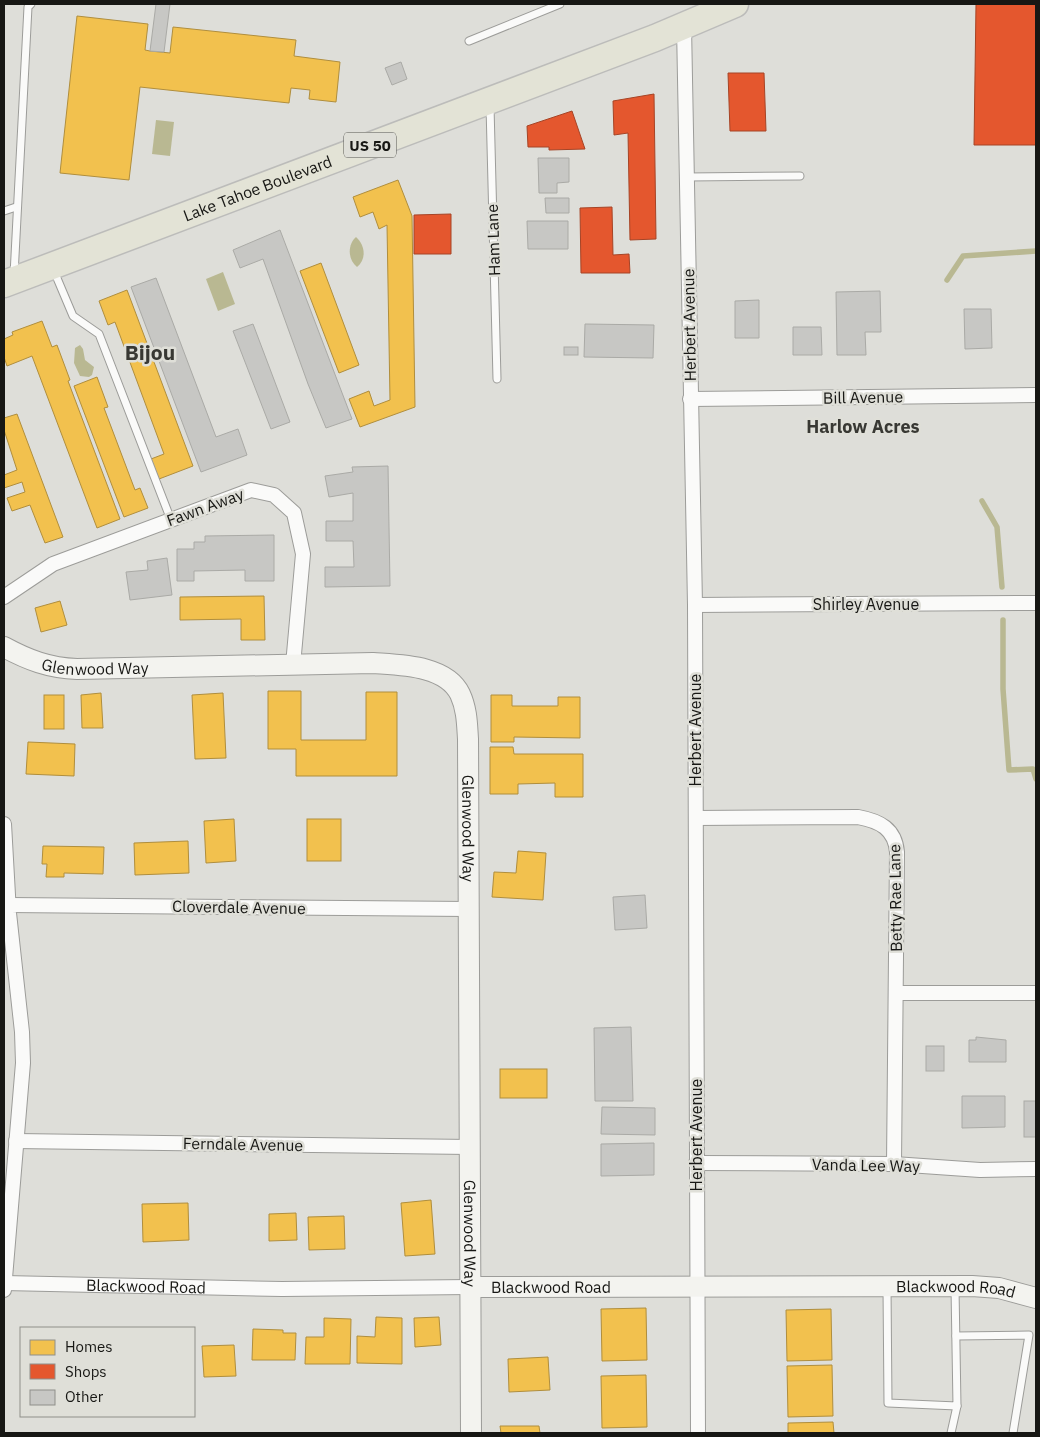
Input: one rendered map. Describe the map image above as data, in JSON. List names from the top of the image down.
{
  "streets": {
    "highway": ["US 50", "Lake Tahoe Boulevard"],
    "street": [
      "Herbert Avenue",
      "Bill Avenue",
      "Fawn Away",
      "Shirley Avenue",
      "Glenwood Way",
      "Betty Rae Lane",
      "Cloverdale Avenue",
      "Ferndale Avenue",
      "Vanda Lee Way",
      "Blackwood Road"
    ],
    "lane": ["Ham Lane"]
  },
  "crossings": [
    ["Lake Tahoe Boulevard", "Ham Lane"],
    ["Lake Tahoe Boulevard", "Herbert Avenue"],
    ["Herbert Avenue", "Bill Avenue"],
    ["Herbert Avenue", "Shirley Avenue"],
    ["Herbert Avenue", "Betty Rae Lane"],
    ["Herbert Avenue", "Vanda Lee Way"],
    ["Herbert Avenue", "Blackwood Road"],
    ["Fawn Away", "Glenwood Way"],
    ["Glenwood Way", "Cloverdale Avenue"],
    ["Glenwood Way", "Ferndale Avenue"],
    ["Glenwood Way", "Blackwood Road"],
    ["Betty Rae Lane", "Vanda Lee Way"]
  ],
  "districts": ["Bijou", "Harlow Acres"],
  "legend": ["Homes", "Shops", "Other"]
}
